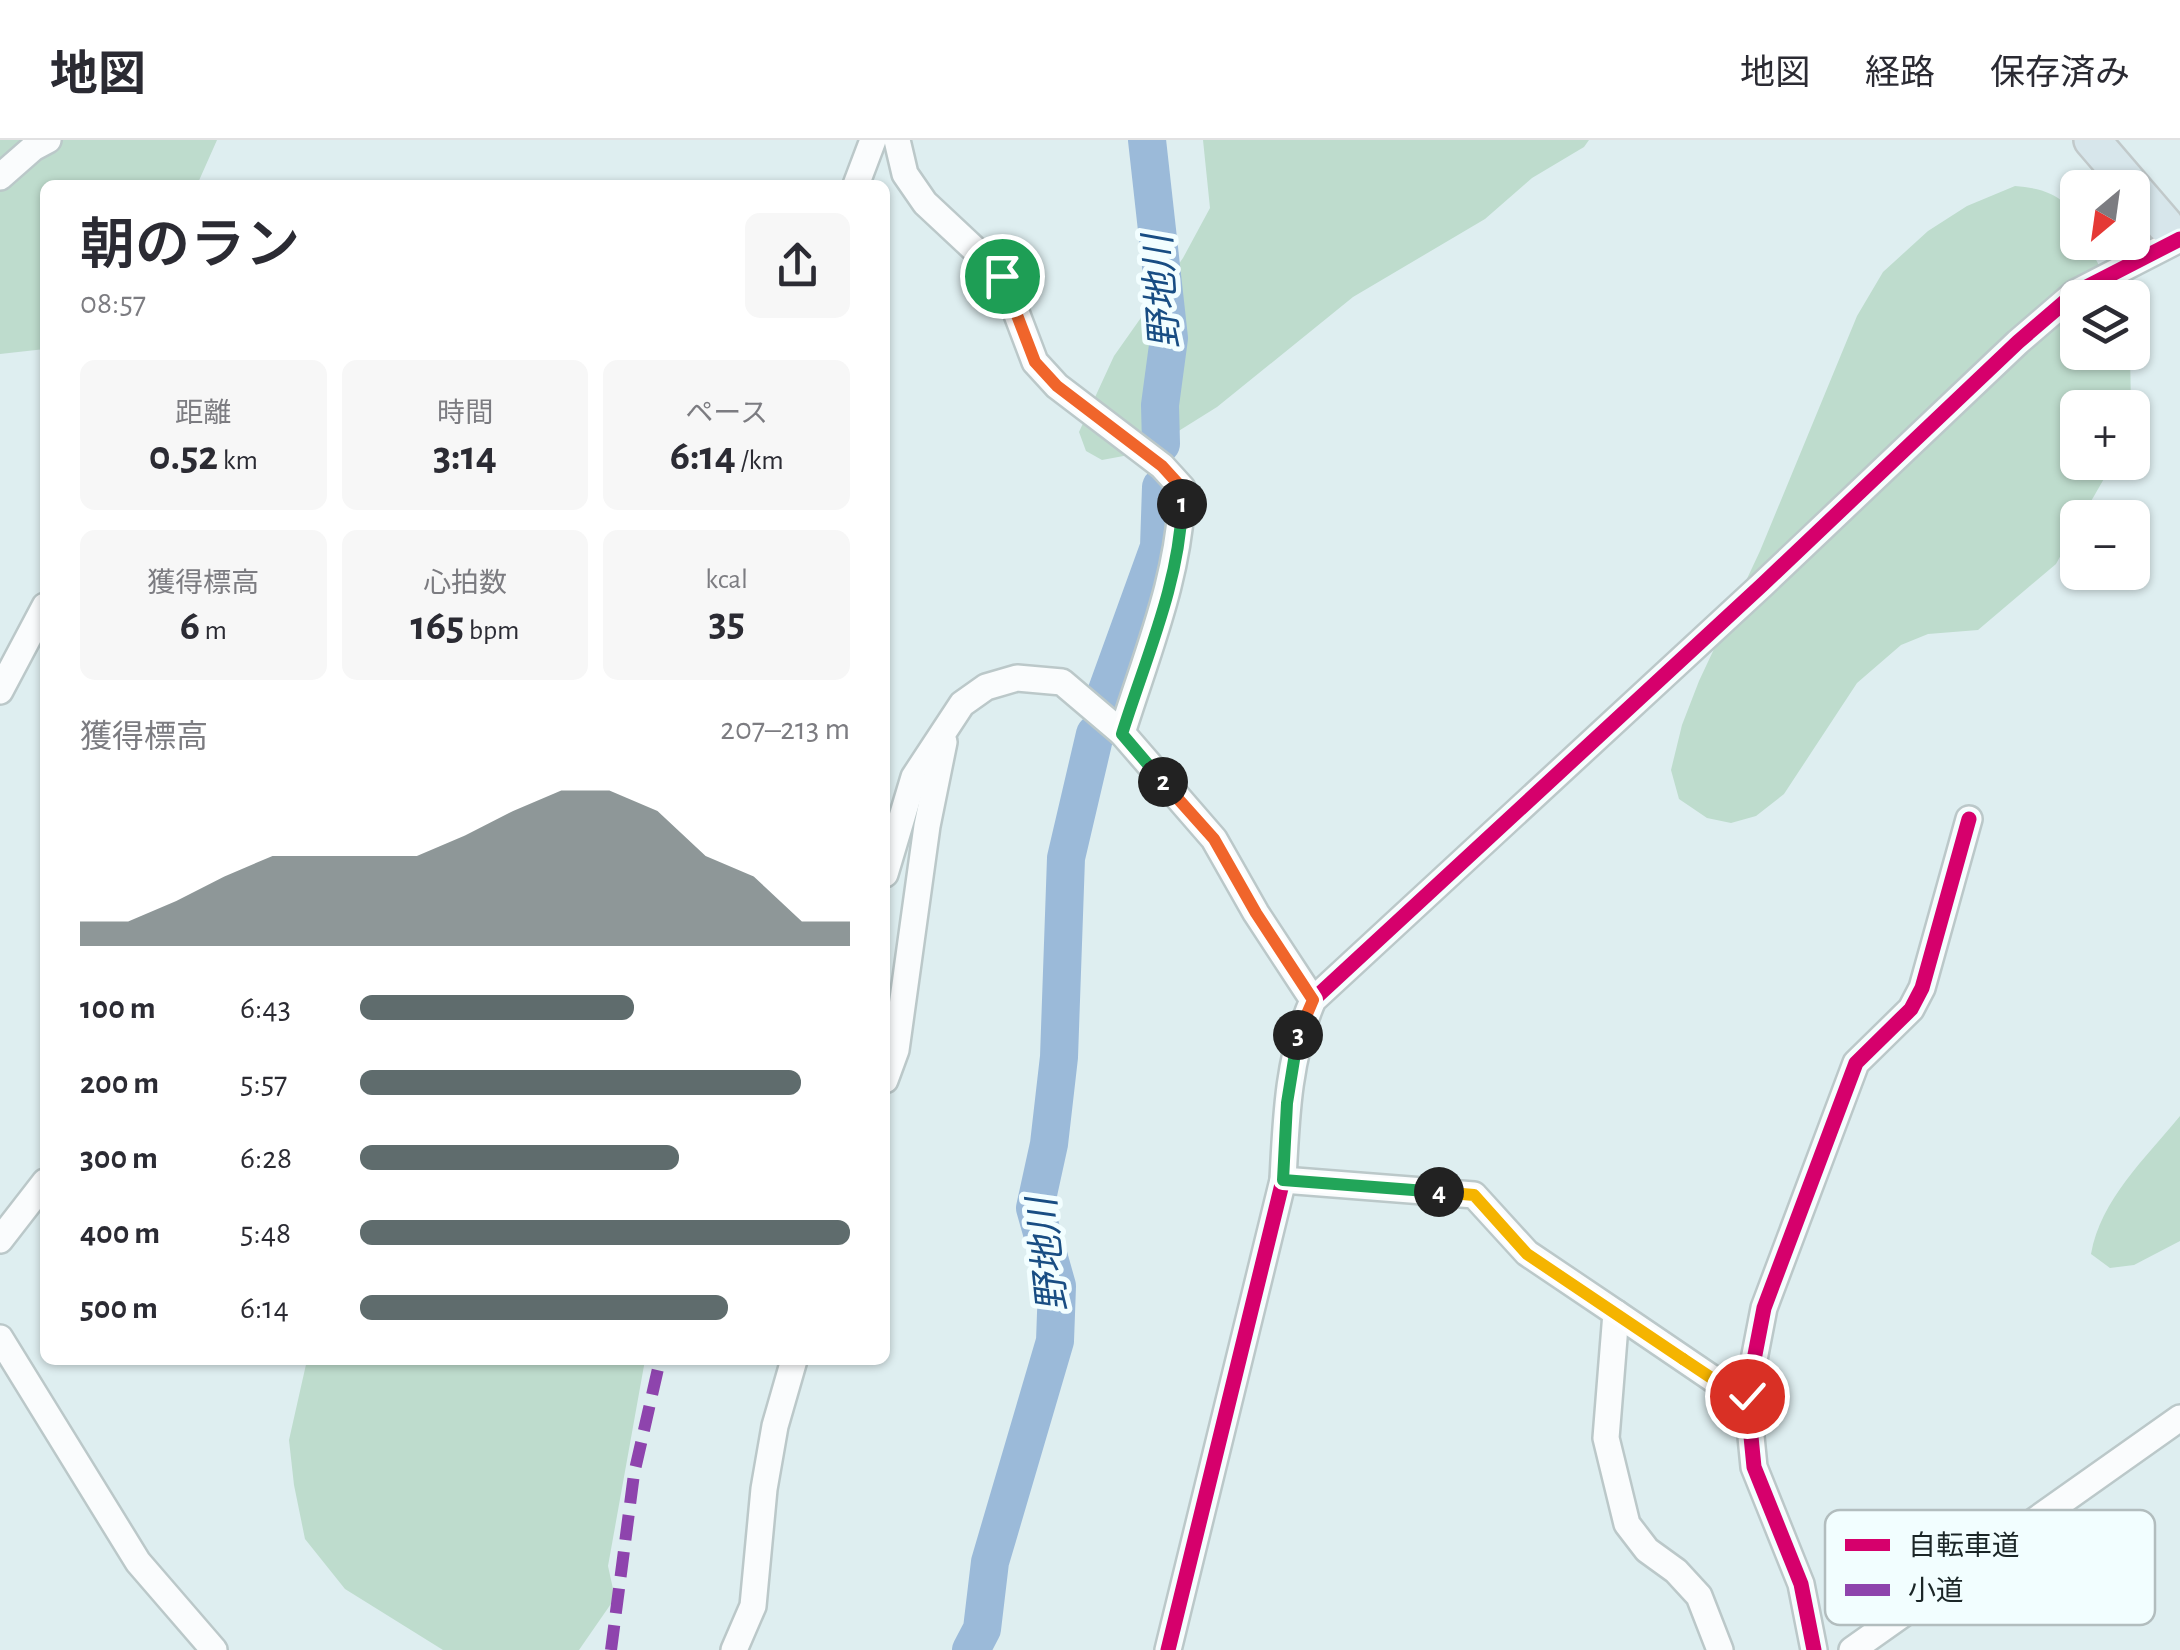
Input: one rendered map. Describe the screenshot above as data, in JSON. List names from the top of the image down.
{
  "water": ["野地川"],
  "legend": ["自転車道", "小道"],
  "north": "bottom left",
  "page": {
    "header": "地図",
    "nav": ["地図", "経路", "保存済み"],
    "map_buttons": ["+", "−"],
    "heading": ["朝のラン", "08:57"],
    "stats": [
      ["距離", "0.52 km"],
      ["時間", "3:14"],
      ["ペース", "6:14 /km"],
      ["獲得標高", "6 m"],
      ["心拍数", "165 bpm"],
      ["kcal", "35"]
    ],
    "pins": [
      "1",
      "2",
      "3",
      "4"
    ],
    "chart": ["獲得標高", "207–213 m"],
    "list": [
      {
        "name": "100 m",
        "note": "6:43"
      },
      {
        "name": "200 m",
        "note": "5:57"
      },
      {
        "name": "300 m",
        "note": "6:28"
      },
      {
        "name": "400 m",
        "note": "5:48"
      },
      {
        "name": "500 m",
        "note": "6:14"
      }
    ]
  }
}
